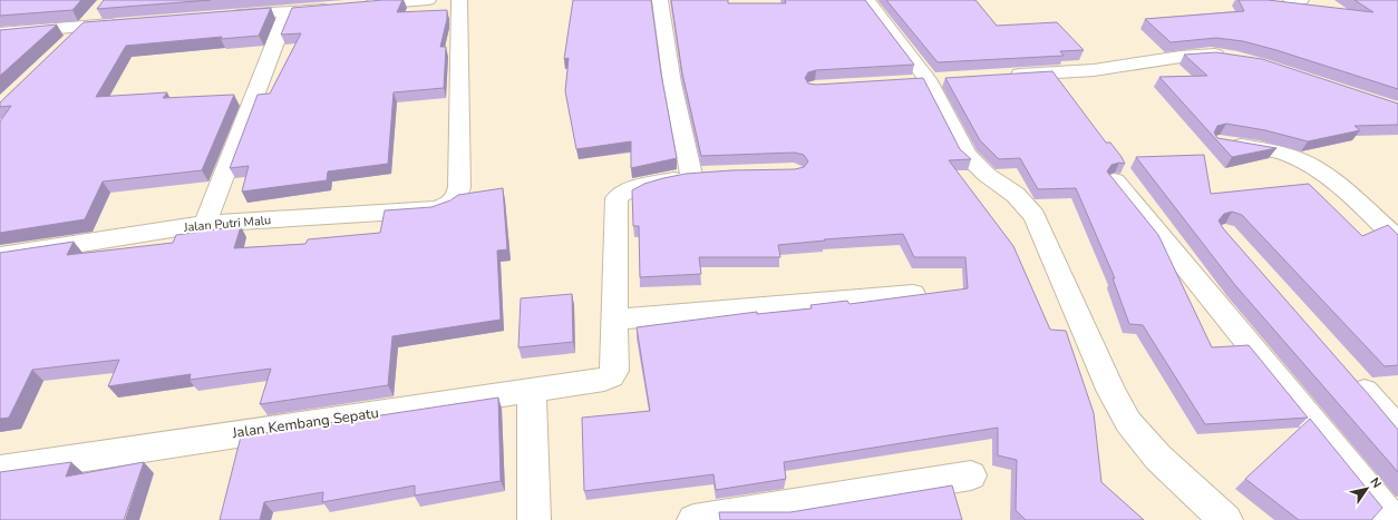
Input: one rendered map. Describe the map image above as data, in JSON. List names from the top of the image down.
{
  "streets": {
    "street": ["Jalan Putri Malu", "Jalan Kembang Sepatu"]
  },
  "north": "top right"
}
